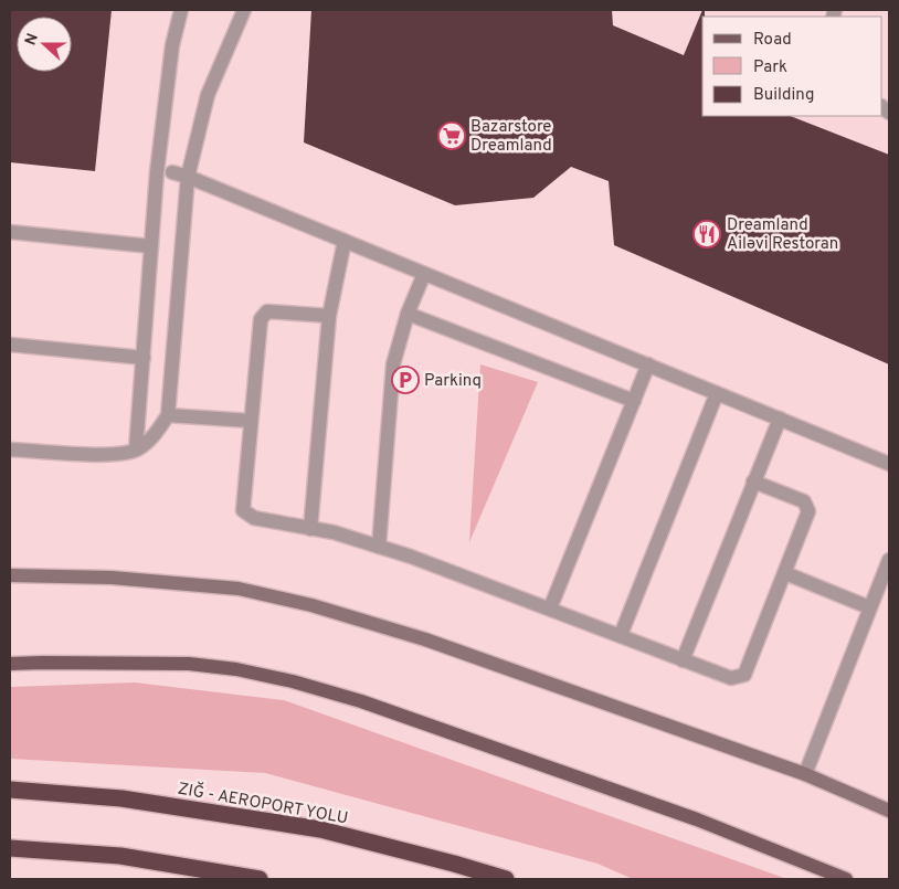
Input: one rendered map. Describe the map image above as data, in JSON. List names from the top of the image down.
{
  "places": {
    "supermarket": ["Bazarstore Dreamland"],
    "restaurant": ["Dreamland Ailəvi Restoran"],
    "parking": ["Parkinq"]
  },
  "legend": ["Road", "Park", "Building"],
  "north": "left"
}
